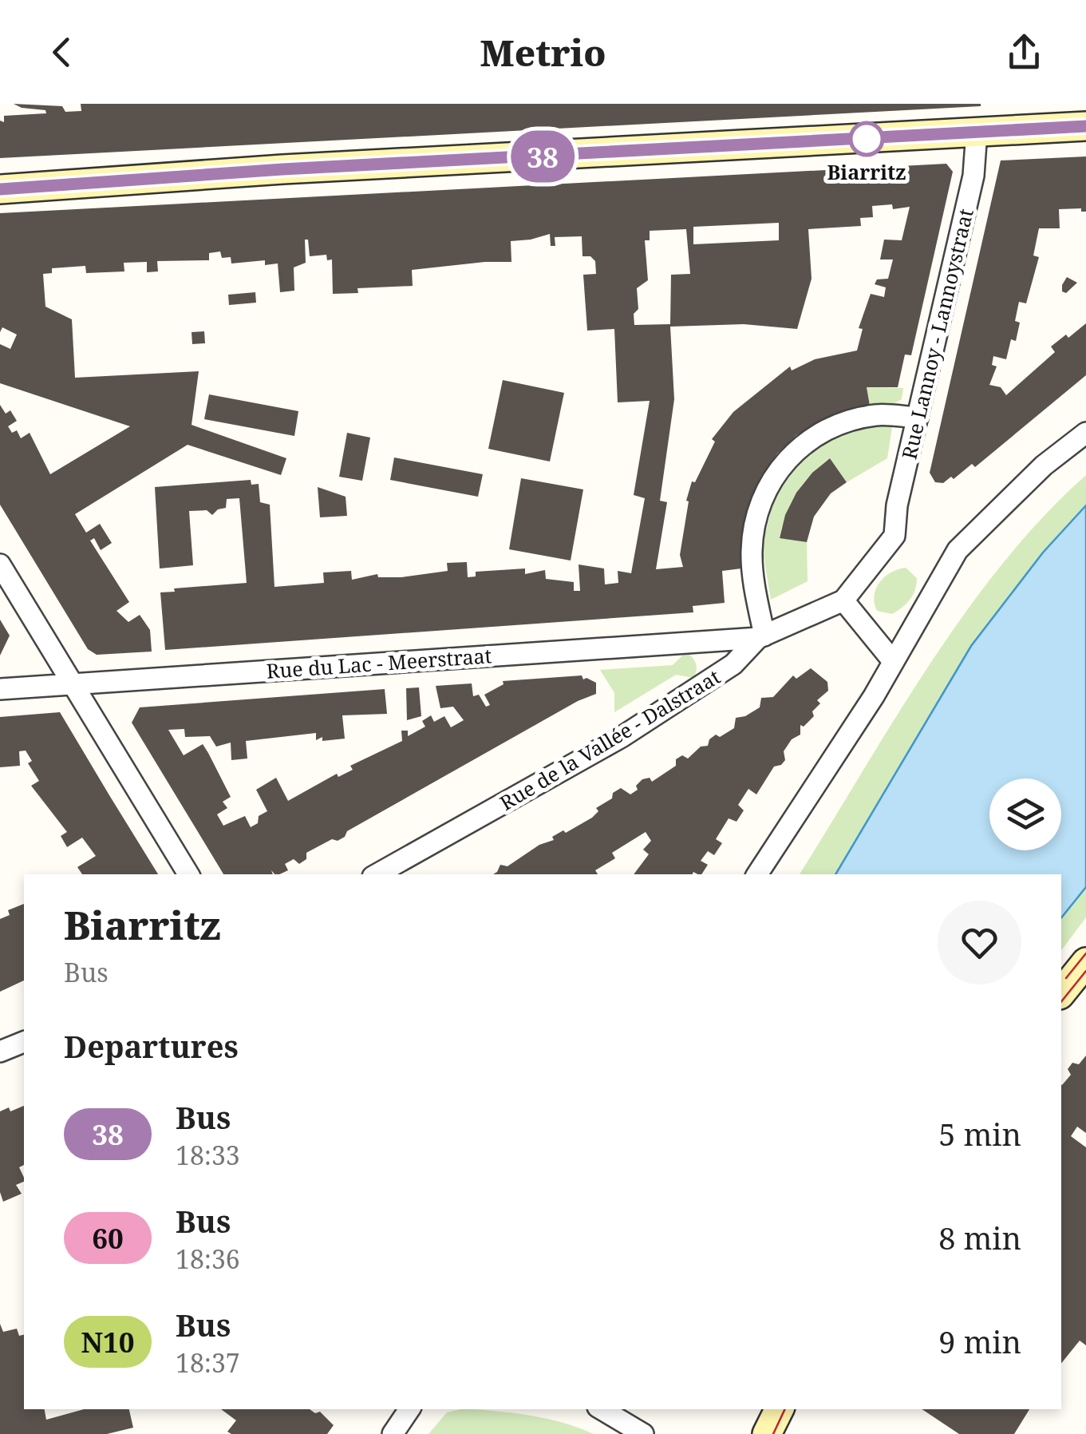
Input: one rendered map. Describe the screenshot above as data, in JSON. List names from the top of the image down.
{
  "streets": {
    "street": ["Rue Lannoy - Lannoystraat", "Rue du Lac - Meerstraat", "Rue de la Vallée - Dalstraat"]
  },
  "crossings": [
    ["Rue Lannoy - Lannoystraat", "Rue de la Vallée - Dalstraat"],
    ["Rue du Lac - Meerstraat", "Rue de la Vallée - Dalstraat"]
  ],
  "places": ["Biarritz"],
  "lines": ["bus line 38"],
  "page": {
    "header": "Metrio",
    "on_map": "38",
    "heading": [
      ["Biarritz", "Bus"],
      "Departures"
    ],
    "list": [
      {
        "mark": "38",
        "name": "Bus",
        "note": "18:33",
        "value": "5 min"
      },
      {
        "mark": "60",
        "name": "Bus",
        "note": "18:36",
        "value": "8 min"
      },
      {
        "mark": "N10",
        "name": "Bus",
        "note": "18:37",
        "value": "9 min"
      }
    ]
  }
}
